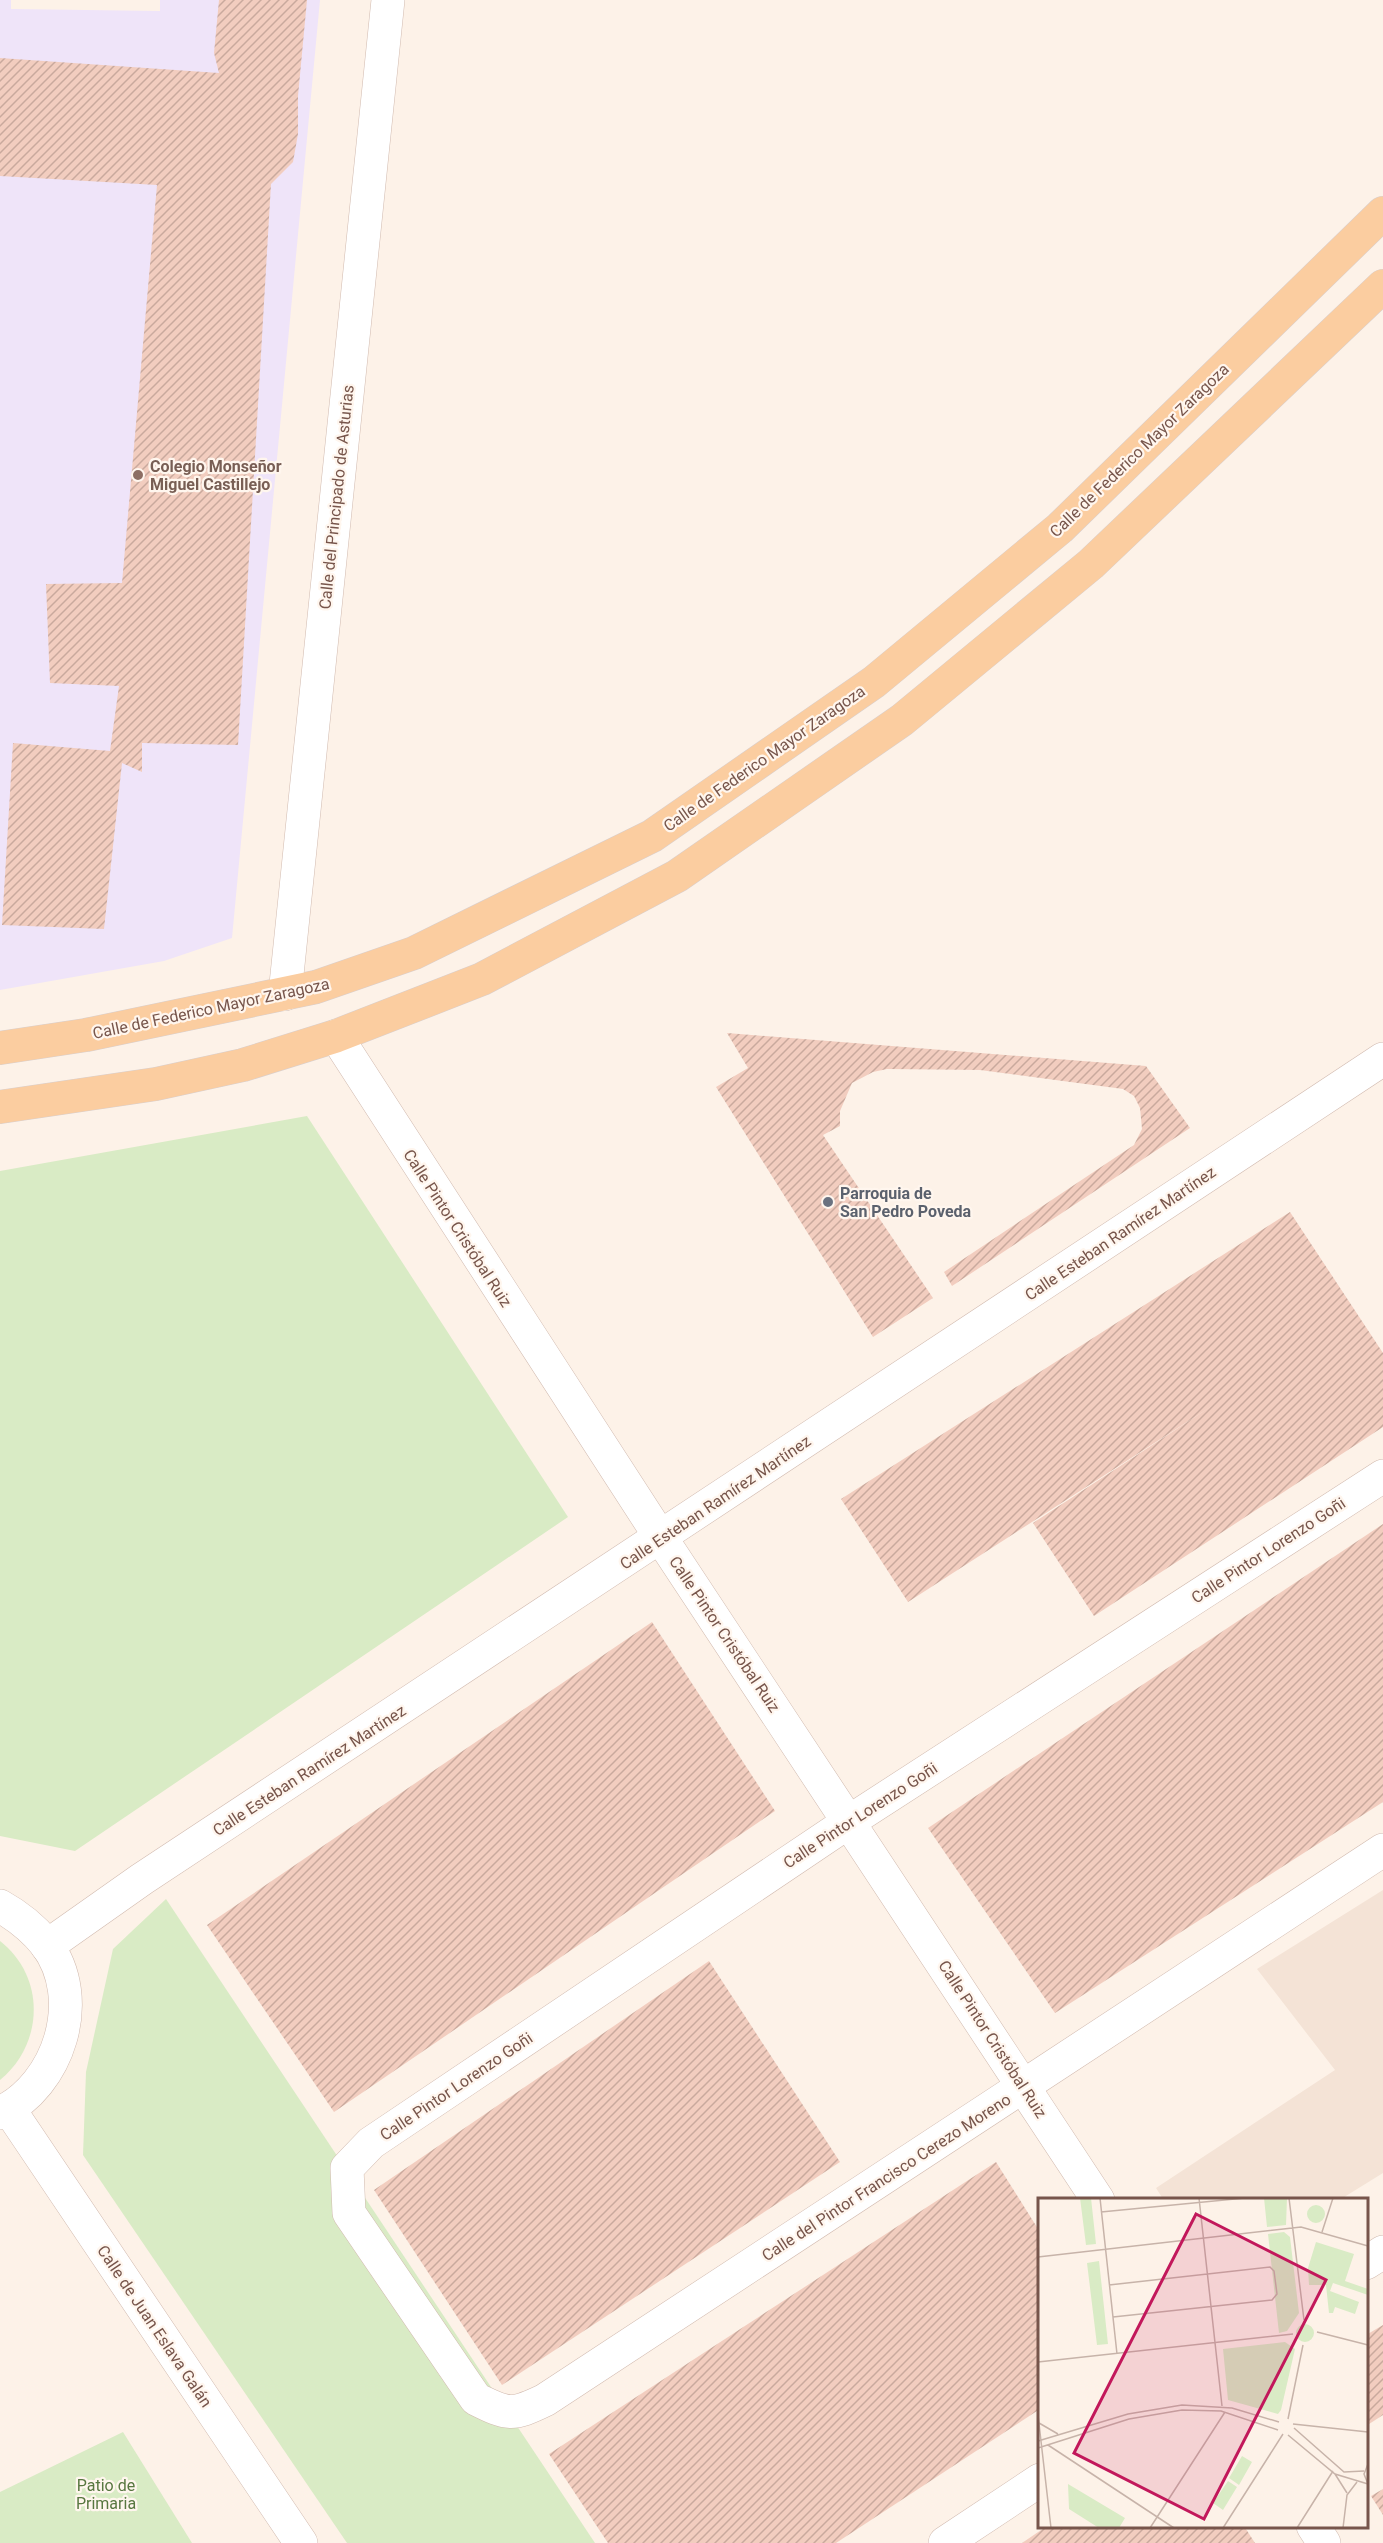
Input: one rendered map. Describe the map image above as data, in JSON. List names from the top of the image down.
{
  "streets": {
    "main road": ["Calle de Federico Mayor Zaragoza"],
    "street": [
      "Calle del Principado de Asturias",
      "Calle Pintor Cristóbal Ruiz",
      "Calle Esteban Ramírez Martínez",
      "Calle Pintor Lorenzo Goñi",
      "Calle del Pintor Francisco Cerezo Moreno",
      "Calle de Juan Eslava Galán"
    ]
  },
  "crossings": [
    ["Calle de Federico Mayor Zaragoza", "Calle del Principado de Asturias"],
    ["Calle Pintor Cristóbal Ruiz", "Calle Esteban Ramírez Martínez"],
    ["Calle Pintor Cristóbal Ruiz", "Calle Pintor Lorenzo Goñi"],
    ["Calle Pintor Cristóbal Ruiz", "Calle del Pintor Francisco Cerezo Moreno"],
    ["Calle Pintor Lorenzo Goñi", "Calle del Pintor Francisco Cerezo Moreno"]
  ],
  "parks": ["Patio de Primaria"],
  "places": ["Colegio Monseñor Miguel Castillejo", "Parroquia de San Pedro Poveda"]
}
